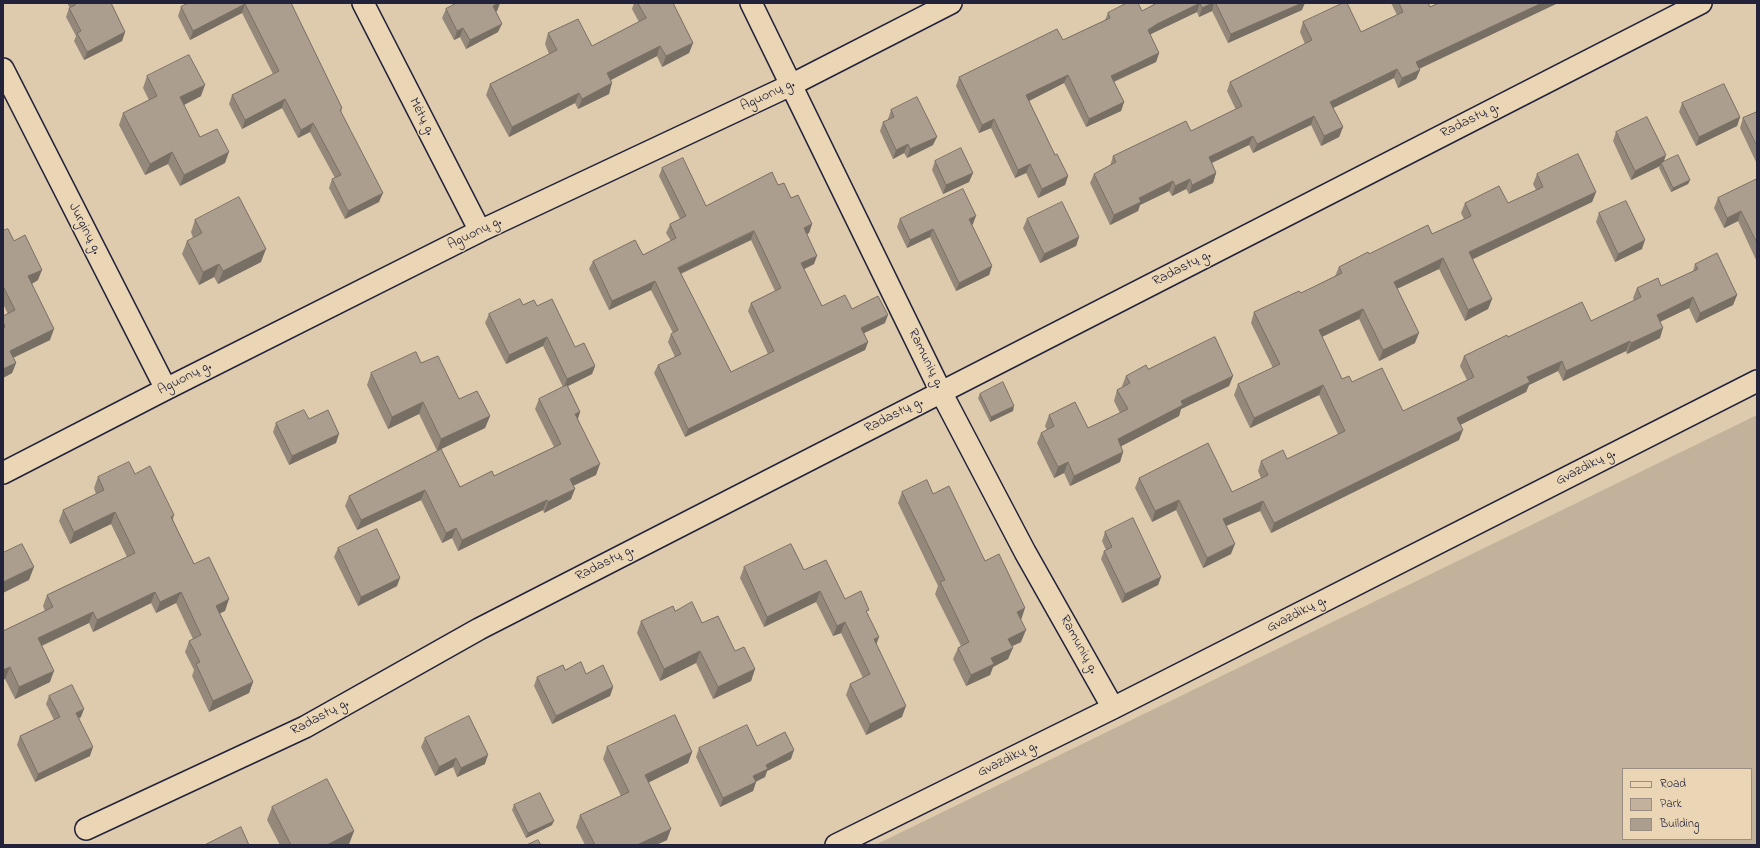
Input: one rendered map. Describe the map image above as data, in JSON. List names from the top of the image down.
{
  "streets": {
    "street": [
      "Aguonų g.",
      "Mėtų g.",
      "Radastų g.",
      "Jurginų g.",
      "Ramunių g.",
      "Gvazdikų g."
    ]
  },
  "crossings": [
    ["Aguonų g.", "Mėtų g."],
    ["Aguonų g.", "Jurginų g."],
    ["Aguonų g.", "Ramunių g."],
    ["Radastų g.", "Ramunių g."],
    ["Ramunių g.", "Gvazdikų g."]
  ],
  "legend": ["Road", "Park", "Building"]
}
